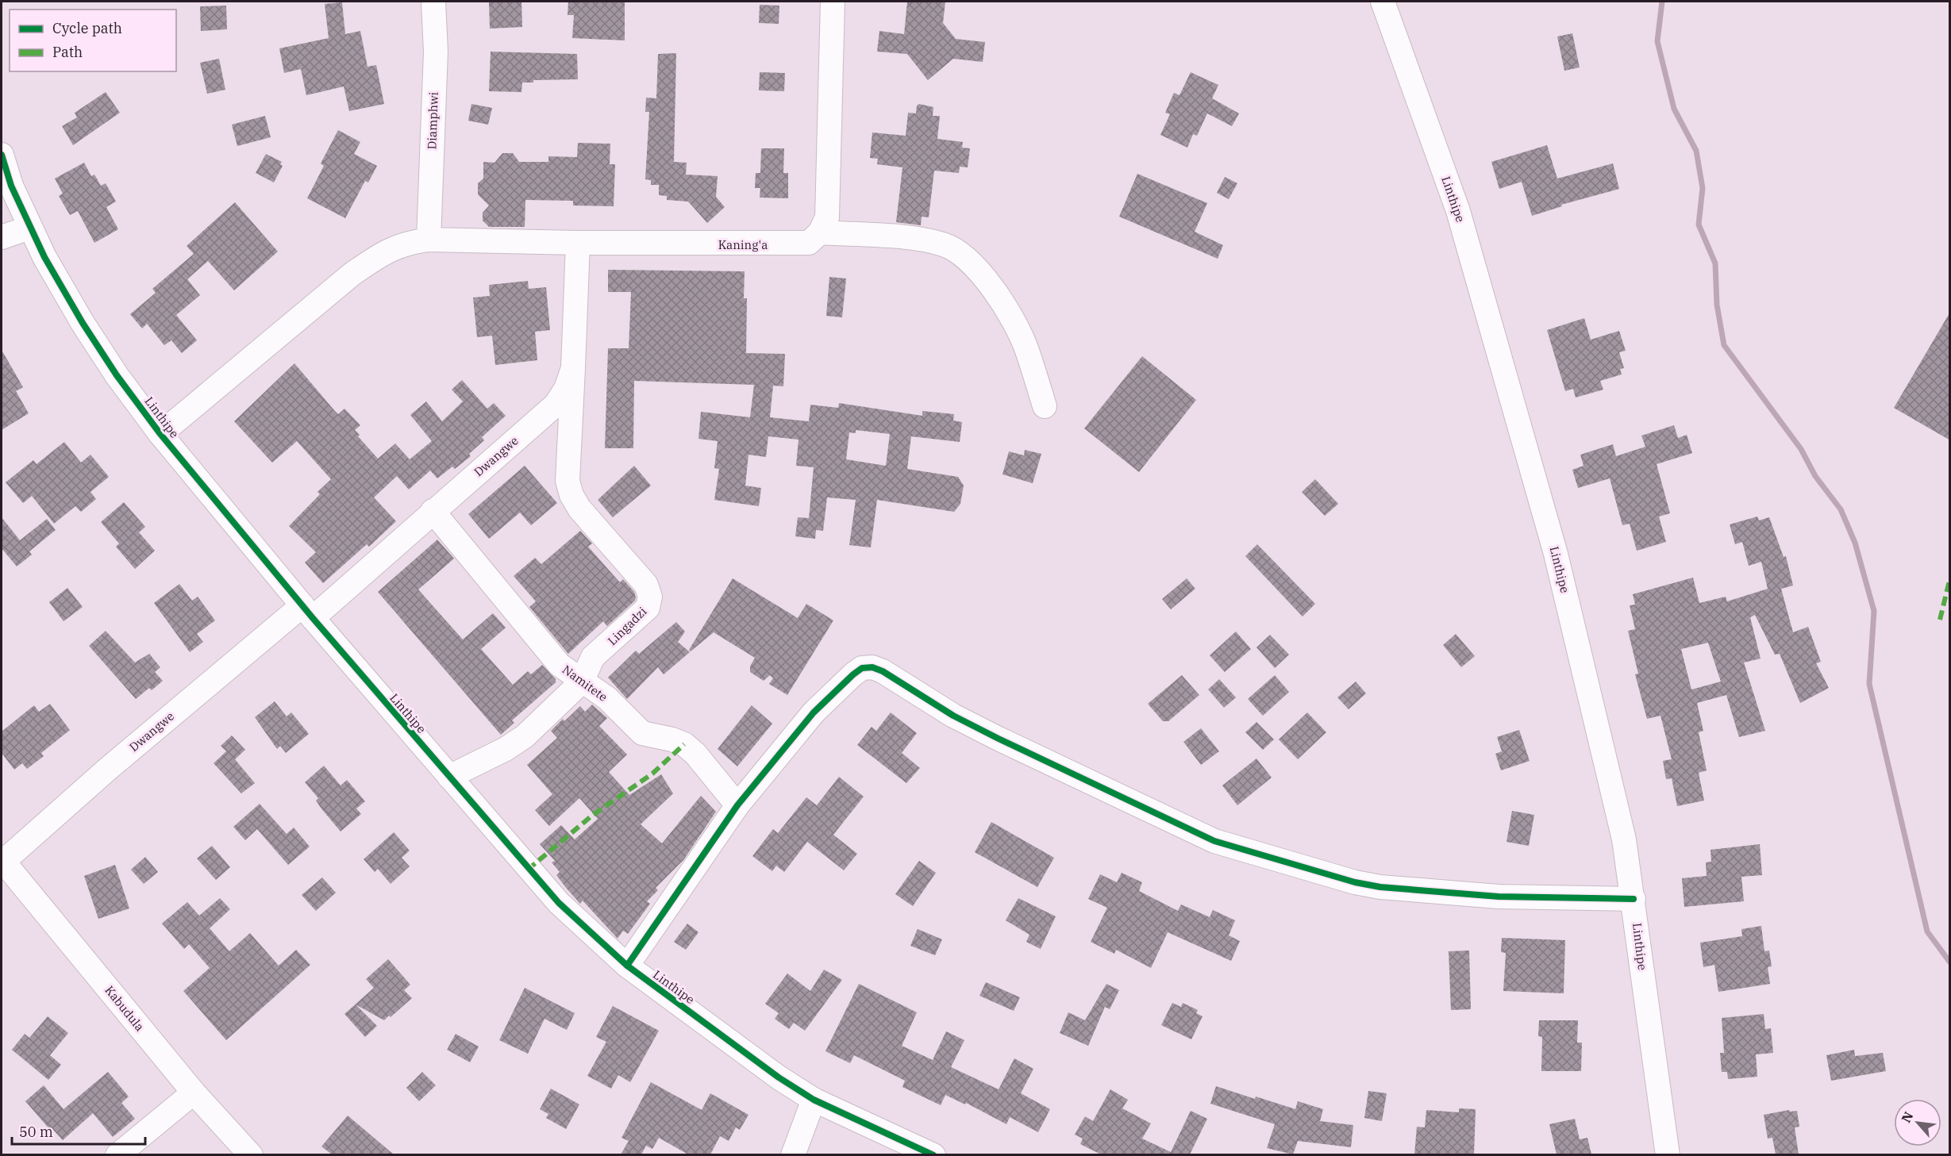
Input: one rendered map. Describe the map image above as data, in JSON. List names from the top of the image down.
{
  "streets": {
    "street": [
      "Diamphwi",
      "Linthipe",
      "Kaning'a",
      "Dwangwe",
      "Lingadzi",
      "Namitete",
      "Kabudula"
    ]
  },
  "crossings": [
    ["Diamphwi", "Kaning'a"],
    ["Linthipe", "Dwangwe"],
    ["Linthipe", "Lingadzi"],
    ["Kaning'a", "Dwangwe"],
    ["Dwangwe", "Lingadzi"],
    ["Dwangwe", "Namitete"],
    ["Dwangwe", "Kabudula"],
    ["Lingadzi", "Namitete"]
  ],
  "legend": ["Cycle path", "Path"],
  "scale_bar": "50 m",
  "north": "top left"
}
